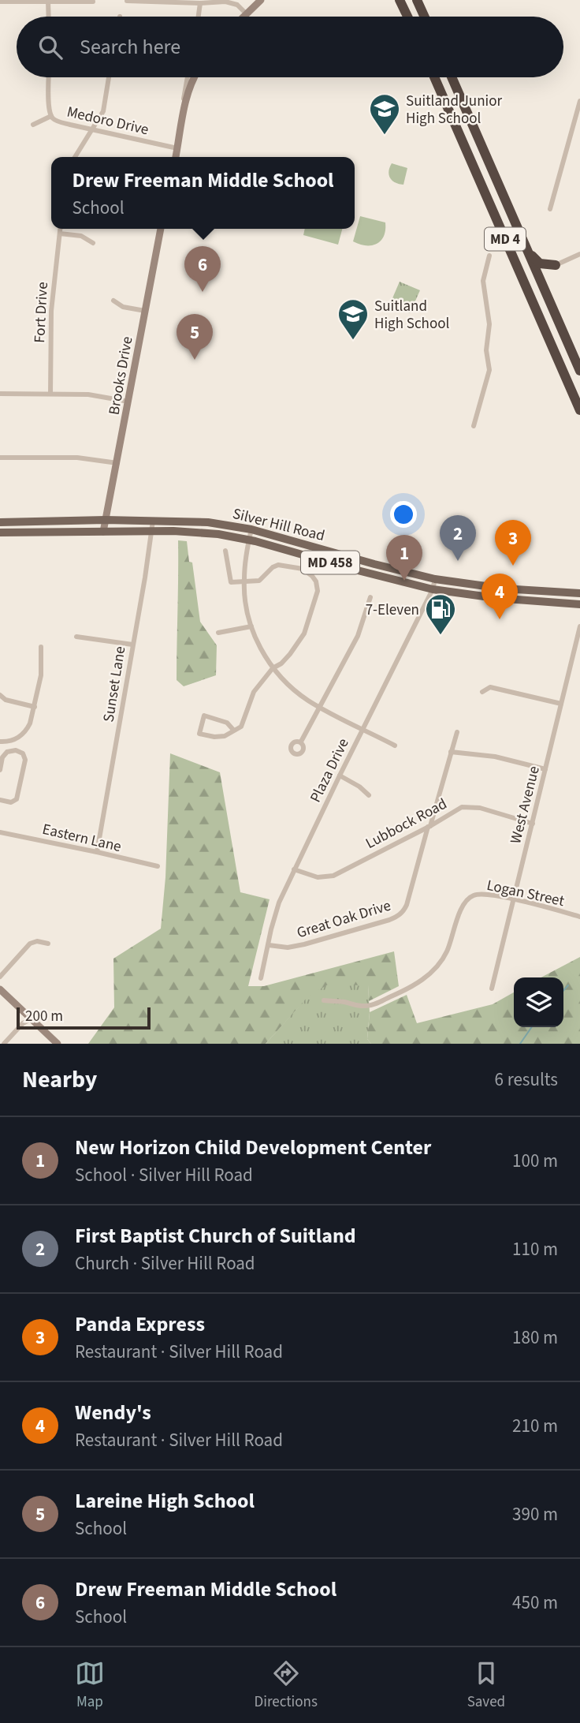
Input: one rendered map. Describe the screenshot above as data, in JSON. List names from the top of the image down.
{
  "streets": {
    "highway": ["MD 4"],
    "main road": ["Silver Hill Road", "MD 458"],
    "street": [
      "Medoro Drive",
      "Fort Drive",
      "Brooks Drive",
      "Sunset Lane",
      "Plaza Drive",
      "West Avenue",
      "Lubbock Road",
      "Eastern Lane",
      "Logan Street",
      "Great Oak Drive"
    ]
  },
  "crossings": [
    ["Brooks Drive", "Silver Hill Road"],
    ["Silver Hill Road", "Sunset Lane"],
    ["Silver Hill Road", "Plaza Drive"],
    ["Sunset Lane", "Eastern Lane"],
    ["Plaza Drive", "Lubbock Road"],
    ["Plaza Drive", "Great Oak Drive"],
    ["West Avenue", "Lubbock Road"],
    ["West Avenue", "Logan Street"],
    ["Lubbock Road", "Great Oak Drive"]
  ],
  "places": {
    "school or university": ["Suitland Junior High School", "Suitland High School"],
    "fuel station": ["7-Eleven"]
  },
  "scale_bar": "200 m",
  "page": {
    "search": "Search here",
    "popup": ["Drew Freeman Middle School", "School"],
    "pins": [
      "6",
      "5",
      "2",
      "3",
      "1",
      "4"
    ],
    "scale": "200 m",
    "heading": ["Nearby", "6 results"],
    "list": [
      {
        "mark": "1",
        "name": "New Horizon Child Development Center",
        "note": "School · Silver Hill Road",
        "value": "100 m"
      },
      {
        "mark": "2",
        "name": "First Baptist Church of Suitland",
        "note": "Church · Silver Hill Road",
        "value": "110 m"
      },
      {
        "mark": "3",
        "name": "Panda Express",
        "note": "Restaurant · Silver Hill Road",
        "value": "180 m"
      },
      {
        "mark": "4",
        "name": "Wendy's",
        "note": "Restaurant · Silver Hill Road",
        "value": "210 m"
      },
      {
        "mark": "5",
        "name": "Lareine High School",
        "note": "School",
        "value": "390 m"
      },
      {
        "mark": "6",
        "name": "Drew Freeman Middle School",
        "note": "School",
        "value": "450 m"
      }
    ],
    "nav": ["Map", "Directions", "Saved"]
  }
}
